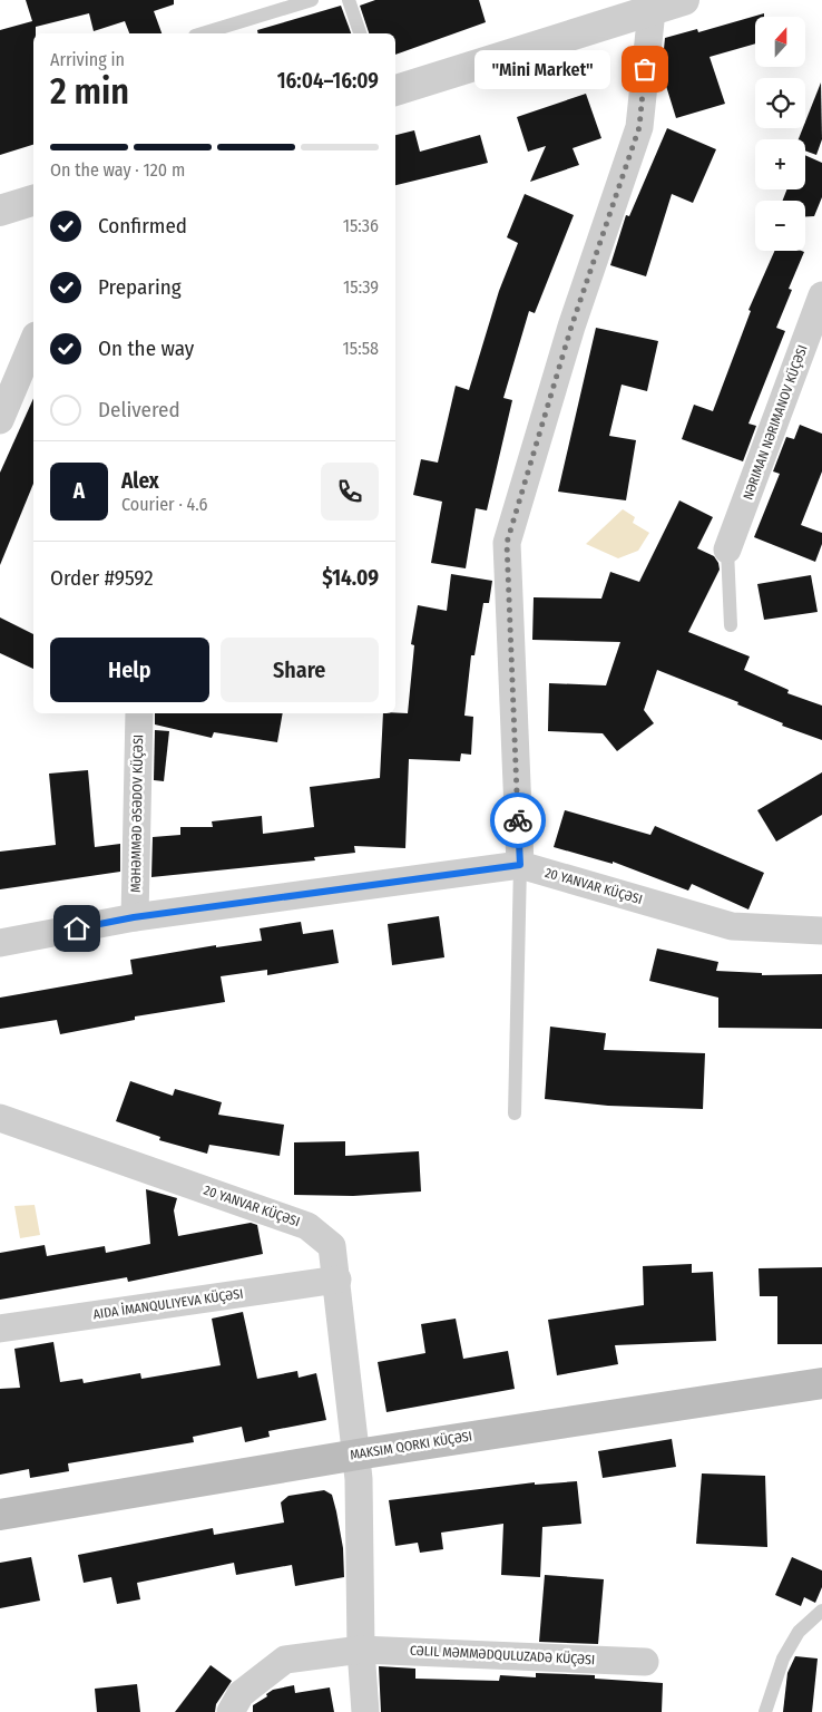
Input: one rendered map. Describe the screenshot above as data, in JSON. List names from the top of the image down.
{
  "streets": {
    "main road": ["MAKSIM QORKI KÜÇƏSI"],
    "street": [
      "NƏRIMAN NƏRIMANOV KÜÇƏSI",
      "MƏHƏMMƏD ƏSƏDOV KÜÇƏSI",
      "20 YANVAR KÜÇƏSI",
      "AIDA İMANQULIYEVA KÜÇƏSI",
      "CƏLIL MƏMMƏDQULUZADƏ KÜÇƏSI"
    ]
  },
  "crossings": [
    ["MƏHƏMMƏD ƏSƏDOV KÜÇƏSI", "20 YANVAR KÜÇƏSI"],
    ["20 YANVAR KÜÇƏSI", "AIDA İMANQULIYEVA KÜÇƏSI"],
    ["20 YANVAR KÜÇƏSI", "MAKSIM QORKI KÜÇƏSI"]
  ],
  "places": ["\"Mini Market\""],
  "north": "top",
  "page": {
    "map_buttons": ["+", "−"],
    "heading": ["2 min", "Arriving in", "16:04–16:09"],
    "panel": [
      "Alex",
      "Courier · 4.6",
      "Order #9592",
      "$14.09"
    ],
    "bubble": "\"Mini Market\"",
    "bar": "On the way · 120 m",
    "list": [
      ["Confirmed", "15:36"],
      ["Preparing", "15:39"],
      ["On the way", "15:58"],
      "Delivered"
    ],
    "round": "A",
    "buttons": ["Help", "Share"]
  }
}
